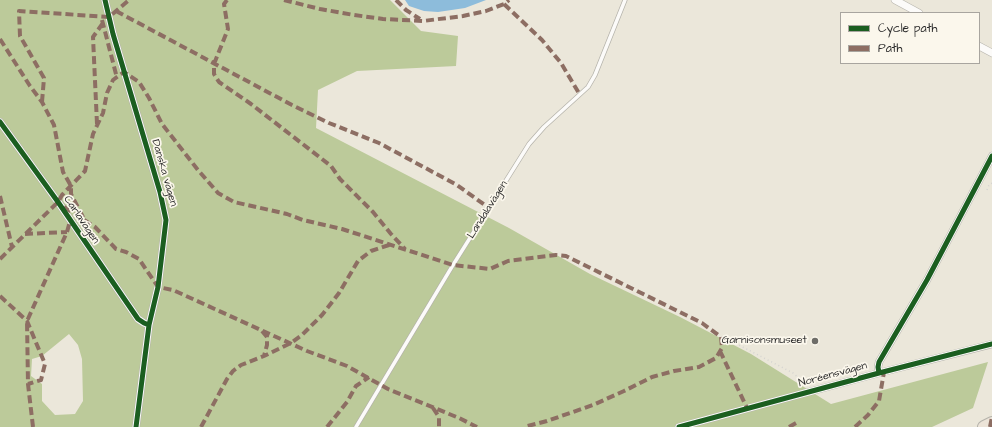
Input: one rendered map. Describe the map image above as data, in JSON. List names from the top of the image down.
{
  "streets": {
    "street": ["Danska vägen", "Carlavägen", "Noréensvägen"],
    "lane": ["Landalavägen"]
  },
  "crossings": [
    ["Danska vägen", "Carlavägen"]
  ],
  "places": ["Garnisonsmuseet"],
  "legend": ["Cycle path", "Path"]
}
